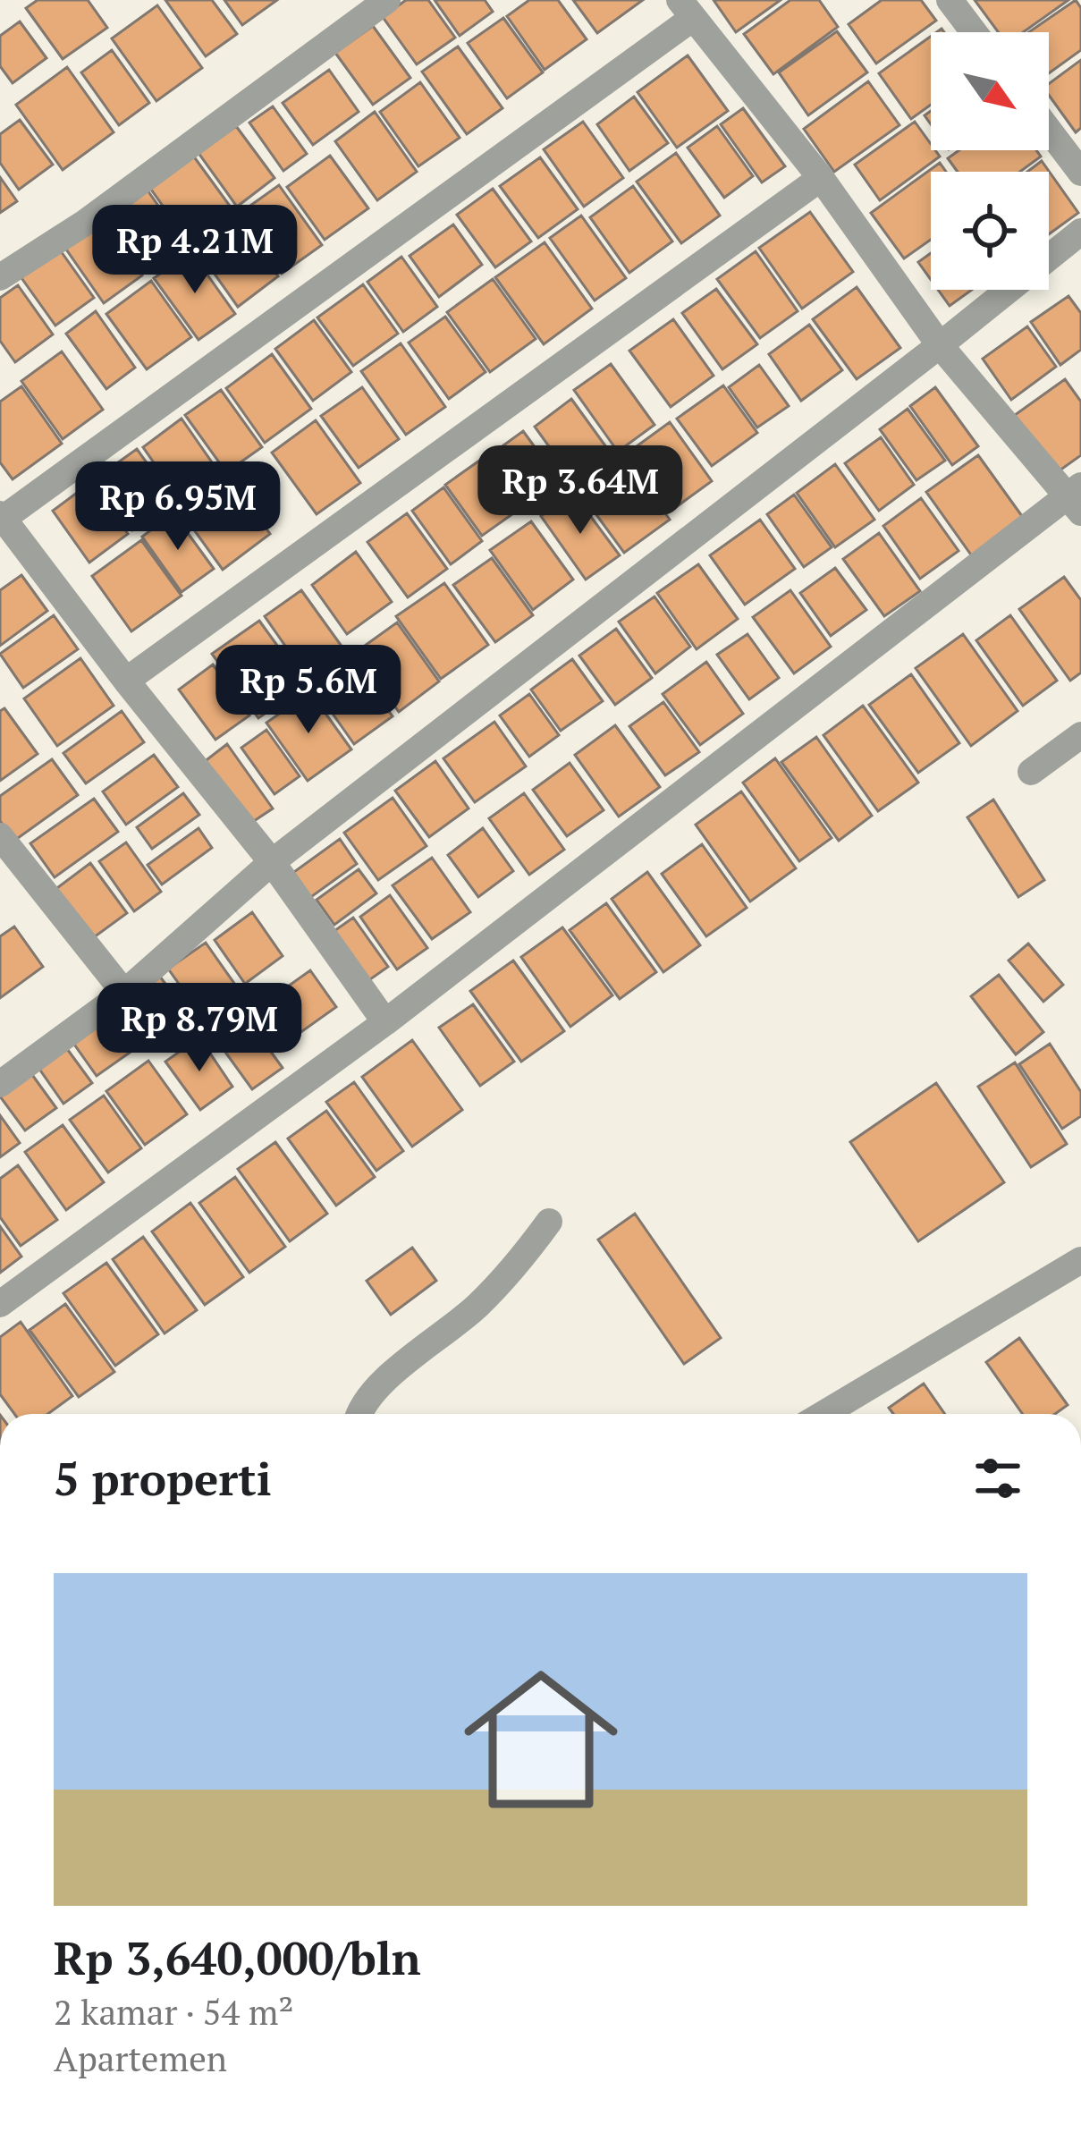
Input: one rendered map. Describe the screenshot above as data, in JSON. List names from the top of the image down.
{
  "north": "bottom right",
  "page": {
    "price": [
      "Rp 4.21M",
      "Rp 3.64M",
      "Rp 6.95M",
      "Rp 5.6M",
      "Rp 8.79M"
    ],
    "heading": "5 properti",
    "list": [
      {
        "name": "Rp 3,640,000/bln",
        "note": "2 kamar · 54 m² · Apartemen"
      }
    ]
  }
}
